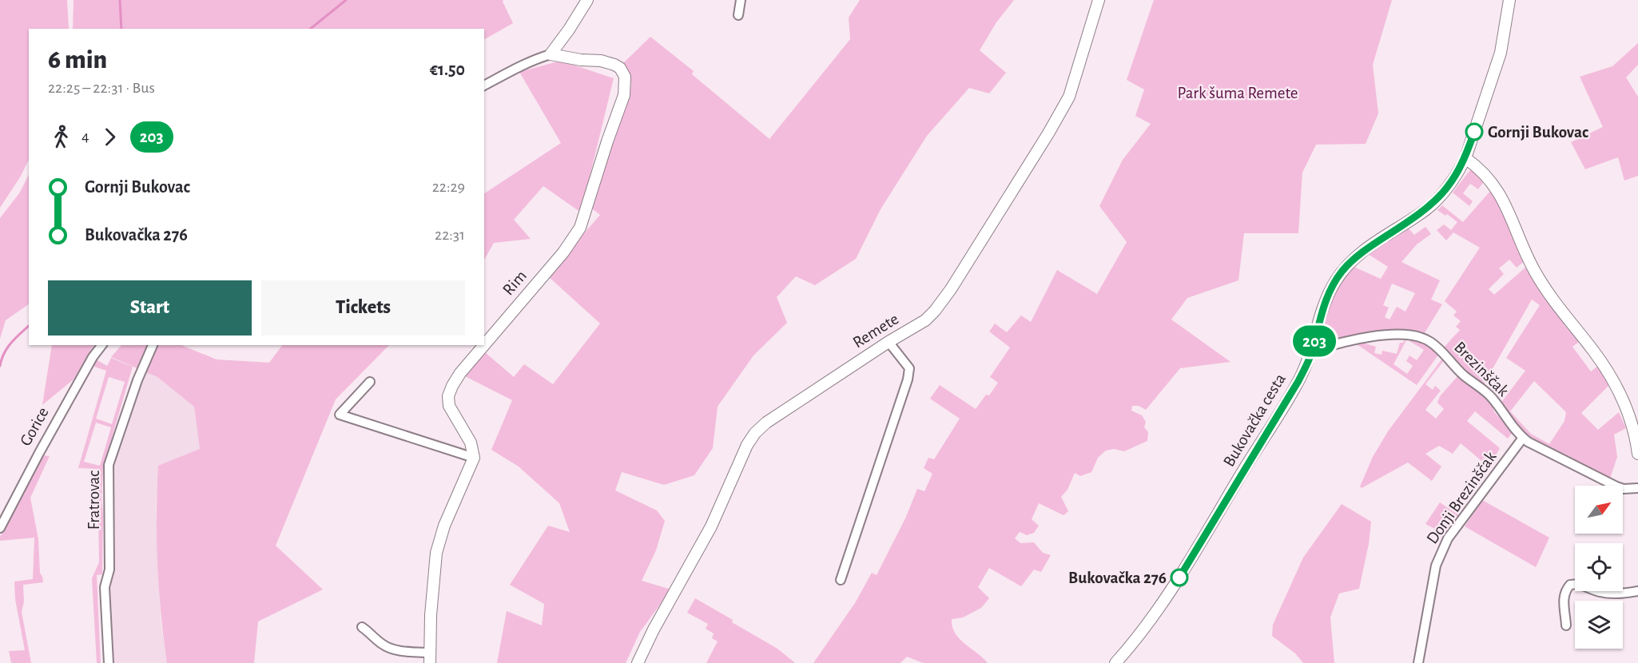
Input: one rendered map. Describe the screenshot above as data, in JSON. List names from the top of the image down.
{
  "streets": {
    "street": [
      "Rim",
      "Remete",
      "Brezinščak",
      "Bukovačka cesta",
      "Gorice",
      "Donji Brezinščak",
      "Fratrovac"
    ]
  },
  "crossings": [
    ["Brezinščak", "Bukovačka cesta"],
    ["Brezinščak", "Donji Brezinščak"]
  ],
  "parks": ["Park šuma Remete"],
  "places": ["Gornji Bukovac", "Bukovačka 276"],
  "lines": ["bus line 203"],
  "north": "top right",
  "page": {
    "on_map": "203",
    "heading": ["6 min", "22:25 – 22:31 · Bus", "€1.50"],
    "legs": ["4", "203"],
    "list": [
      {
        "name": "Gornji Bukovac",
        "value": "22:29"
      },
      {
        "name": "Bukovačka 276",
        "value": "22:31"
      }
    ],
    "buttons": ["Start", "Tickets"]
  }
}
